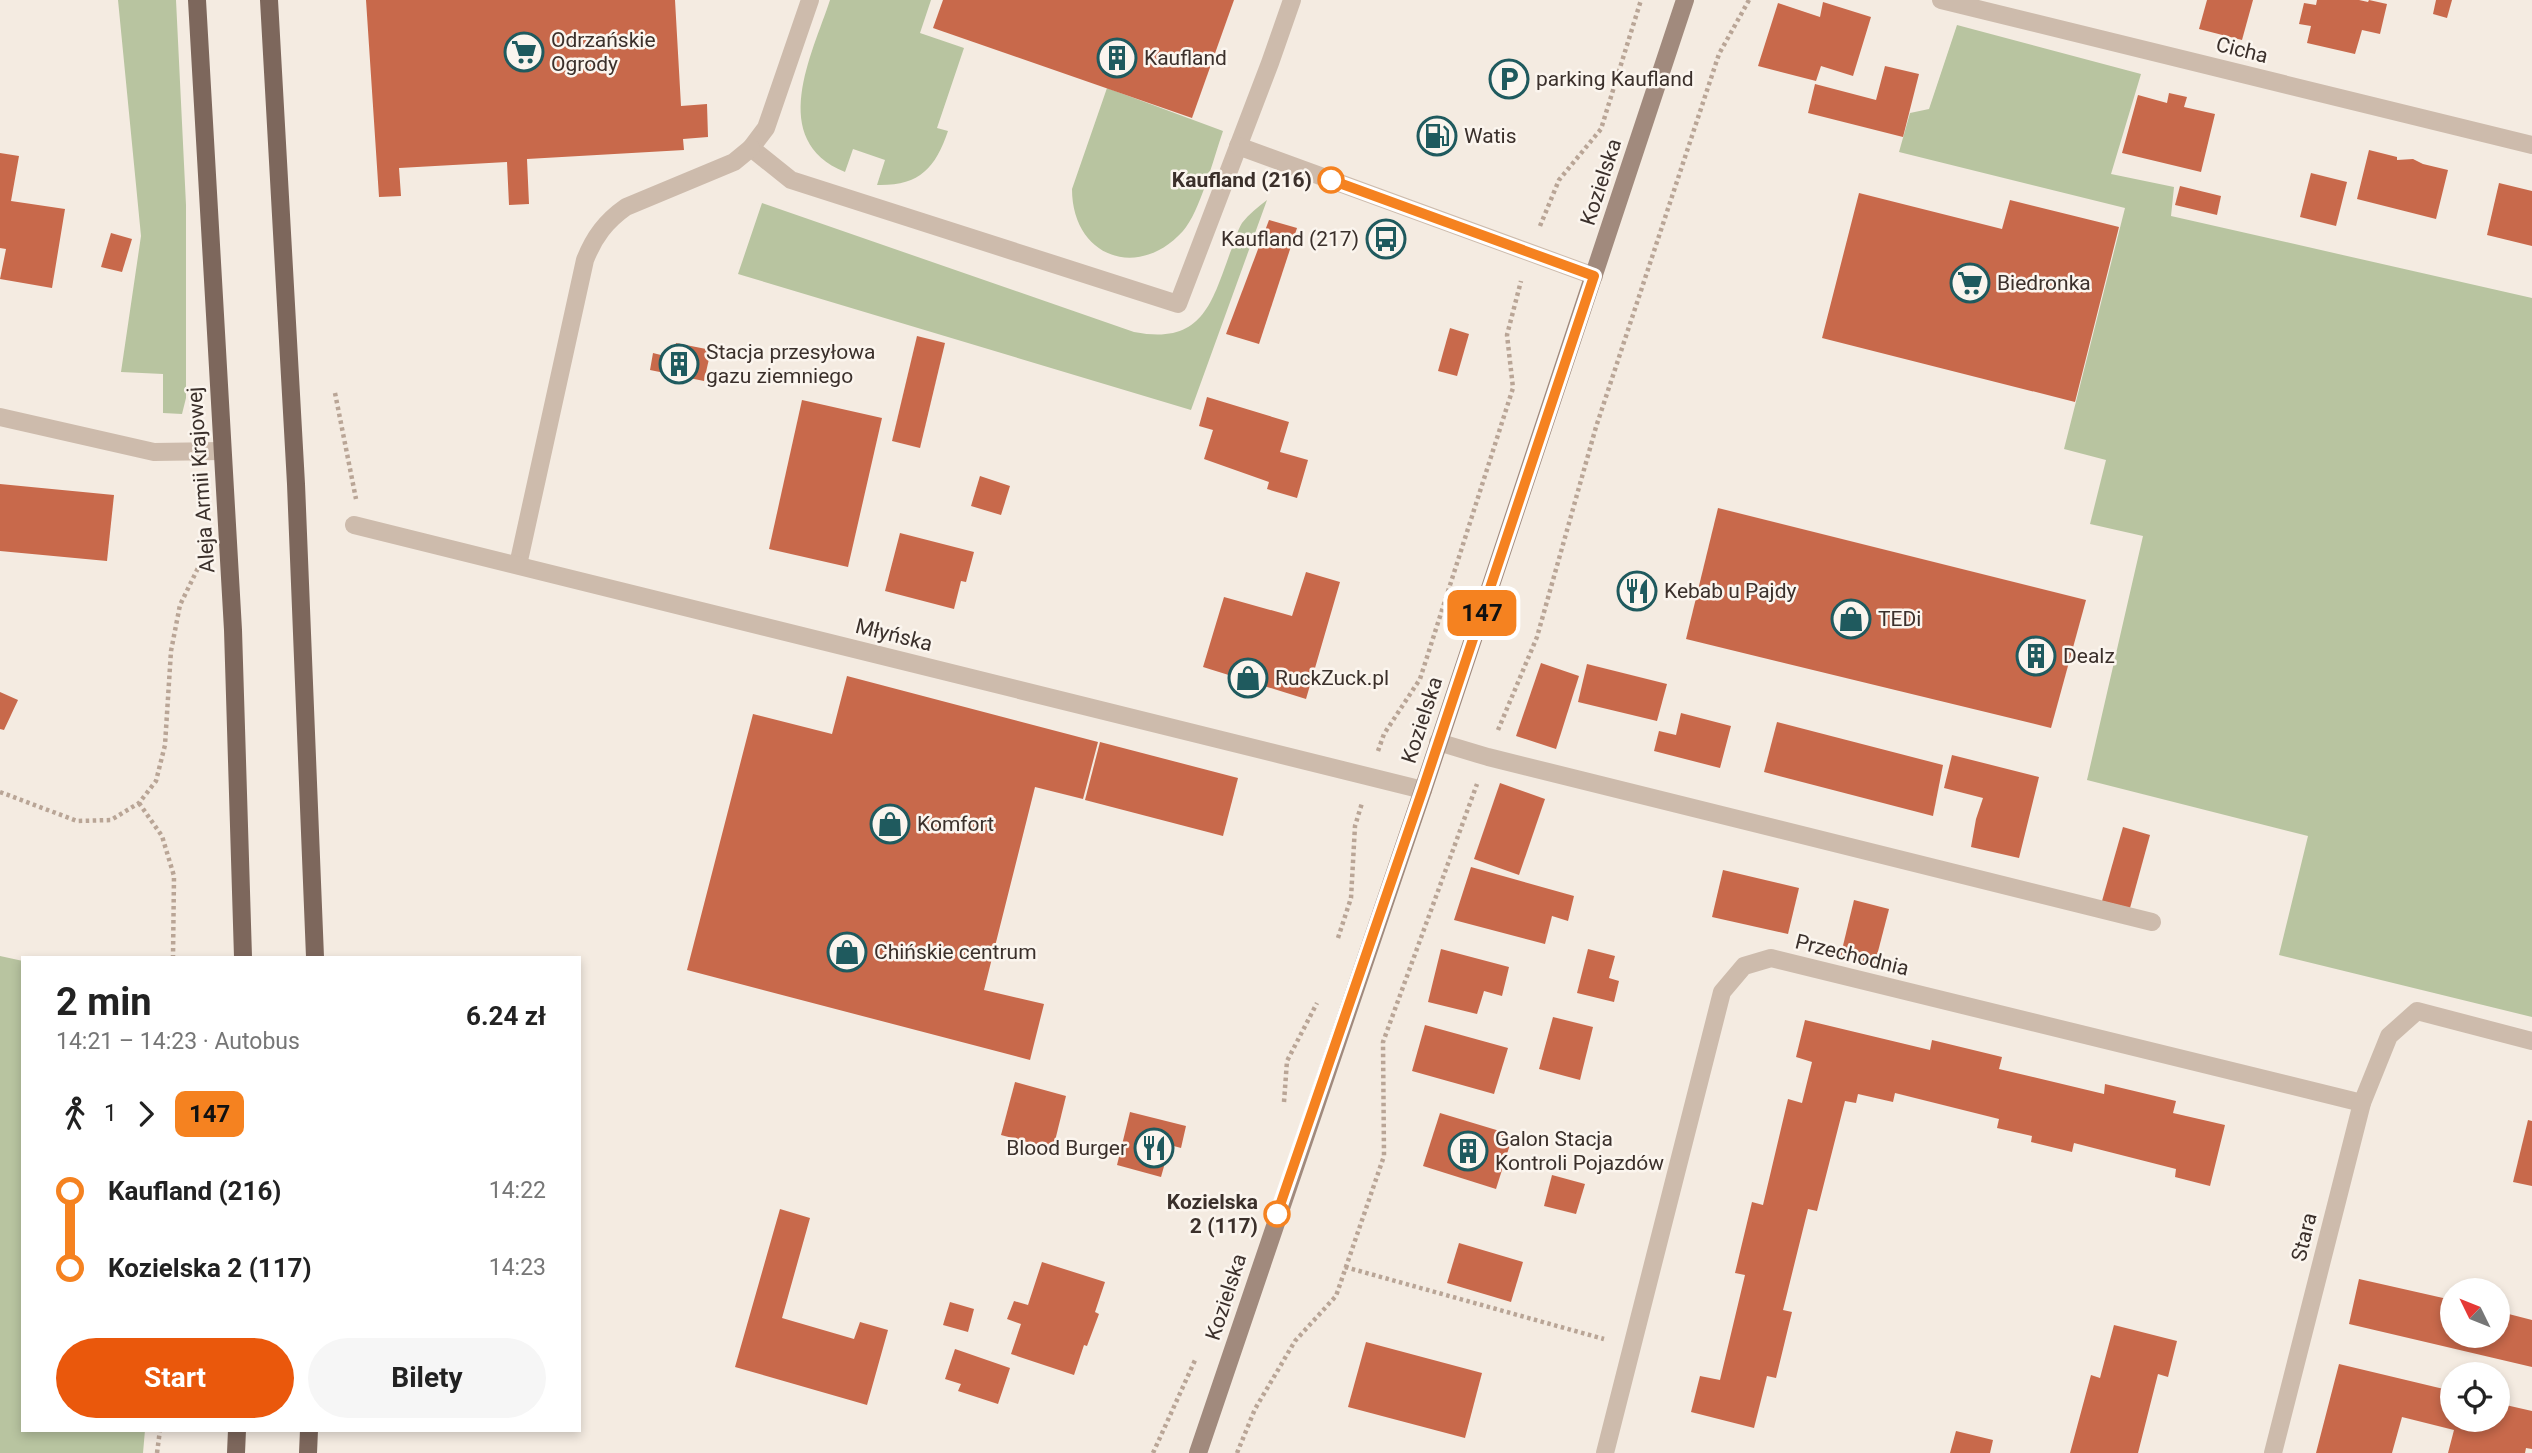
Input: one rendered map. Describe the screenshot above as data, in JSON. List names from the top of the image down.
{
  "streets": {
    "main road": ["Kozielska", "Aleja Armii Krajowej"],
    "street": [
      "Cicha",
      "Młyńska",
      "Przechodnia",
      "Stara"
    ]
  },
  "crossings": [
    ["Kozielska", "Młyńska"],
    ["Przechodnia", "Stara"]
  ],
  "places": {
    "supermarket": ["Odrzańskie Ogrody", "Biedronka"],
    "building": [
      "Kaufland",
      "Stacja przesyłowa gazu ziemniego",
      "Dealz",
      "Galon Stacja Kontroli Pojazdów"
    ],
    "parking": ["parking Kaufland"],
    "fuel station": ["Watis"],
    "other": ["Kaufland (216)", "Kozielska 2 (117)"],
    "bus stop": ["Kaufland (217)"],
    "restaurant": ["Kebab u Pajdy", "Blood Burger"],
    "shop": [
      "TEDi",
      "RuckZuck.pl",
      "Komfort",
      "Chińskie centrum"
    ]
  },
  "lines": ["bus line 147"],
  "north": "top left",
  "page": {
    "on_map": "147",
    "heading": ["2 min", "14:21 – 14:23 · Autobus", "6.24 zł"],
    "legs": ["1", "147"],
    "list": [
      {
        "name": "Kaufland (216)",
        "value": "14:22"
      },
      {
        "name": "Kozielska 2 (117)",
        "value": "14:23"
      }
    ],
    "buttons": ["Start", "Bilety"]
  }
}
